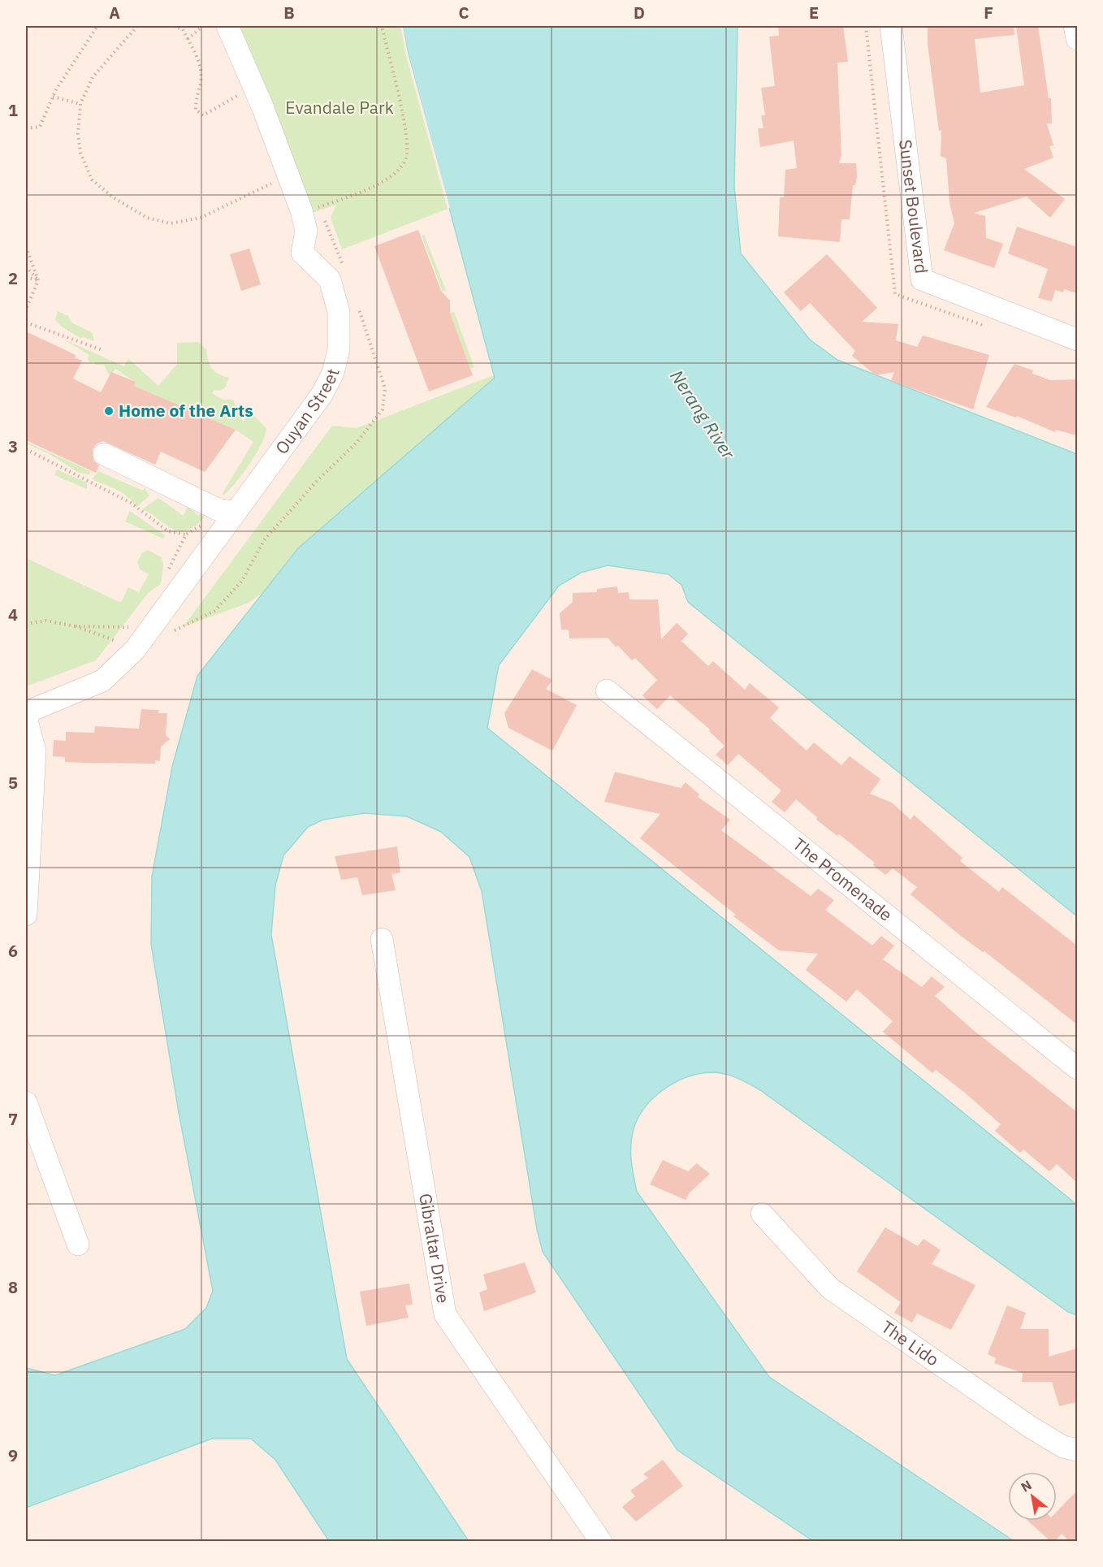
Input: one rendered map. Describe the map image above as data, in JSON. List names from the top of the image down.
{
  "streets": {
    "street": [
      "Sunset Boulevard",
      "Ouyan Street",
      "The Promenade",
      "Gibraltar Drive",
      "The Lido"
    ]
  },
  "water": ["Nerang River"],
  "parks": ["Evandale Park"],
  "places": ["Home of the Arts"],
  "north": "top left",
  "grid": {
    "columns": [
      "A",
      "B",
      "C",
      "D",
      "E",
      "F"
    ],
    "rows": [
      "1",
      "2",
      "3",
      "4",
      "5",
      "6",
      "7",
      "8",
      "9"
    ]
  }
}
